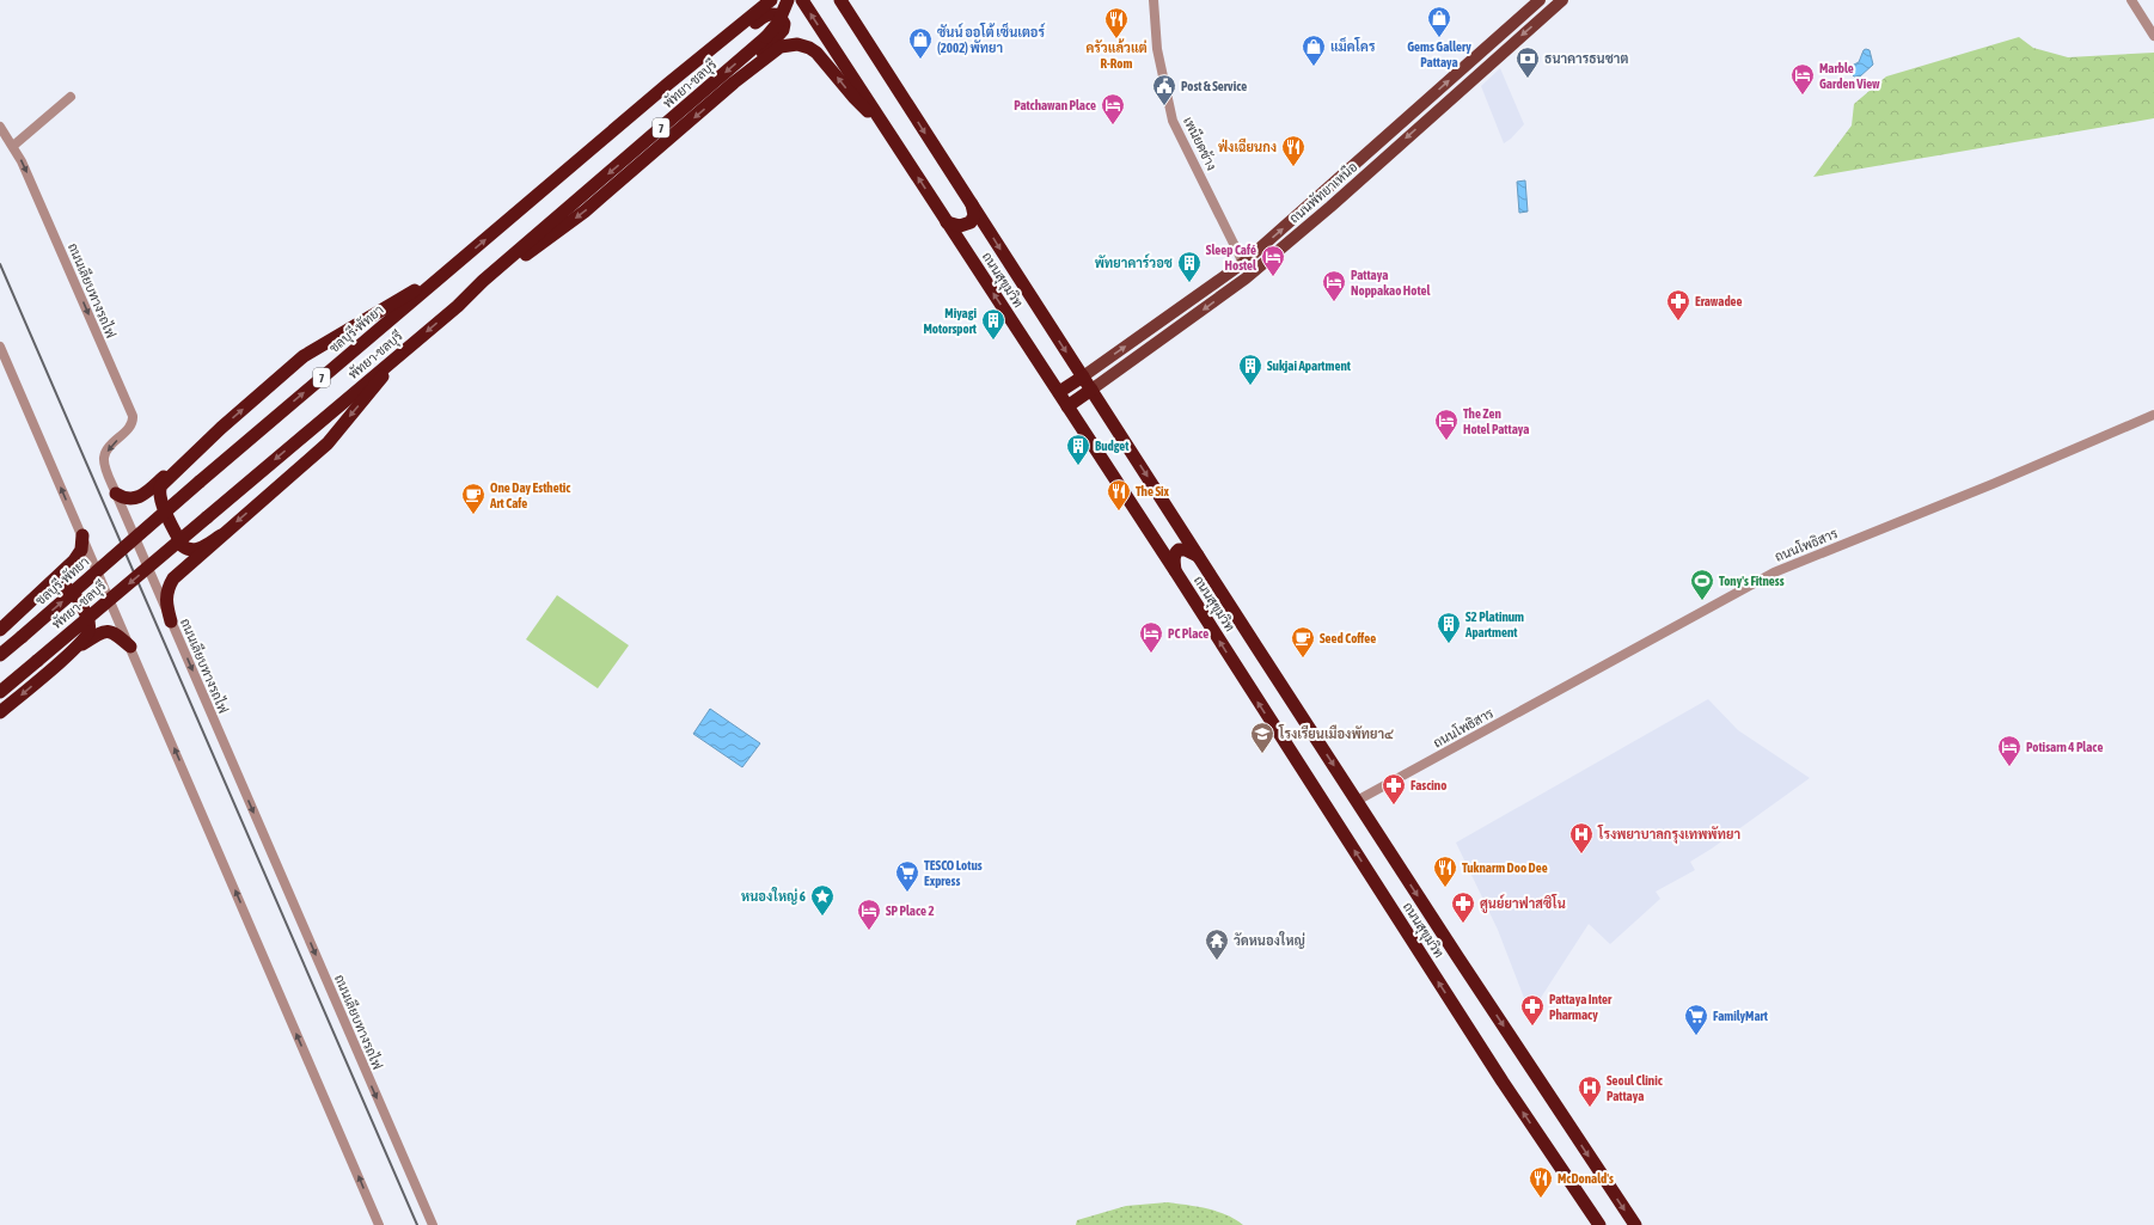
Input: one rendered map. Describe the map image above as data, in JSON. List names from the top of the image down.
{
  "streets": {
    "highway": [
      "พัทยา-ชลบุรี",
      "7",
      "ถนนสุขุมวิท",
      "ชลบุรี-พัทยา"
    ],
    "main road": ["ถนนพัทยาเหนือ"],
    "street": ["เพนียดช้าง", "ถนนเลียบทางรถไฟ", "ถนนโพธิสาร"]
  },
  "crossings": [
    ["เพนียดช้าง", "ถนนพัทยาเหนือ"],
    ["ถนนพัทยาเหนือ", "ถนนสุขุมวิท"],
    ["ถนนสุขุมวิท", "ถนนโพธิสาร"]
  ],
  "places": {
    "shop": ["Gems Gallery Pattaya", "ซันน์ ออโต้ เซ็นเตอร์ (2002) พัทยา", "แม็คโคร"],
    "restaurant": [
      "ครัวแล้วแต่ R-Rom",
      "ฟ่งเฉียนกง",
      "The Six",
      "Tuknarm Doo Dee",
      "McDonald's"
    ],
    "bank": ["ธนาคารธนชาต"],
    "hotel": [
      "Marble Garden View",
      "Patchawan Place",
      "Sleep Café Hostel",
      "Pattaya Noppakao Hotel",
      "The Zen Hotel Pattaya",
      "PC Place",
      "Potisarn 4 Place",
      "SP Place 2"
    ],
    "public building": ["Post & Service"],
    "building": [
      "พัทยาคาร์วอช",
      "Miyagi Motorsport",
      "Sukjai Apartment",
      "Budget",
      "S2 Platinum Apartment"
    ],
    "pharmacy": [
      "Erawadee",
      "Fascino",
      "ศูนย์ยาฟาสซิโน",
      "Pattaya Inter Pharmacy"
    ],
    "cafe": ["One Day Esthetic Art Cafe", "Seed Coffee"],
    "sports": ["Tony's Fitness"],
    "school or university": ["โรงเรียนเมืองพัทยา๔"],
    "hospital": ["โรงพยาบาลกรุงเทพพัทยา", "Seoul Clinic Pattaya"],
    "supermarket": ["TESCO Lotus Express", "FamilyMart"],
    "place": ["หนองใหญ่ 6"],
    "temple": ["วัดหนองใหญ่"]
  }
}
